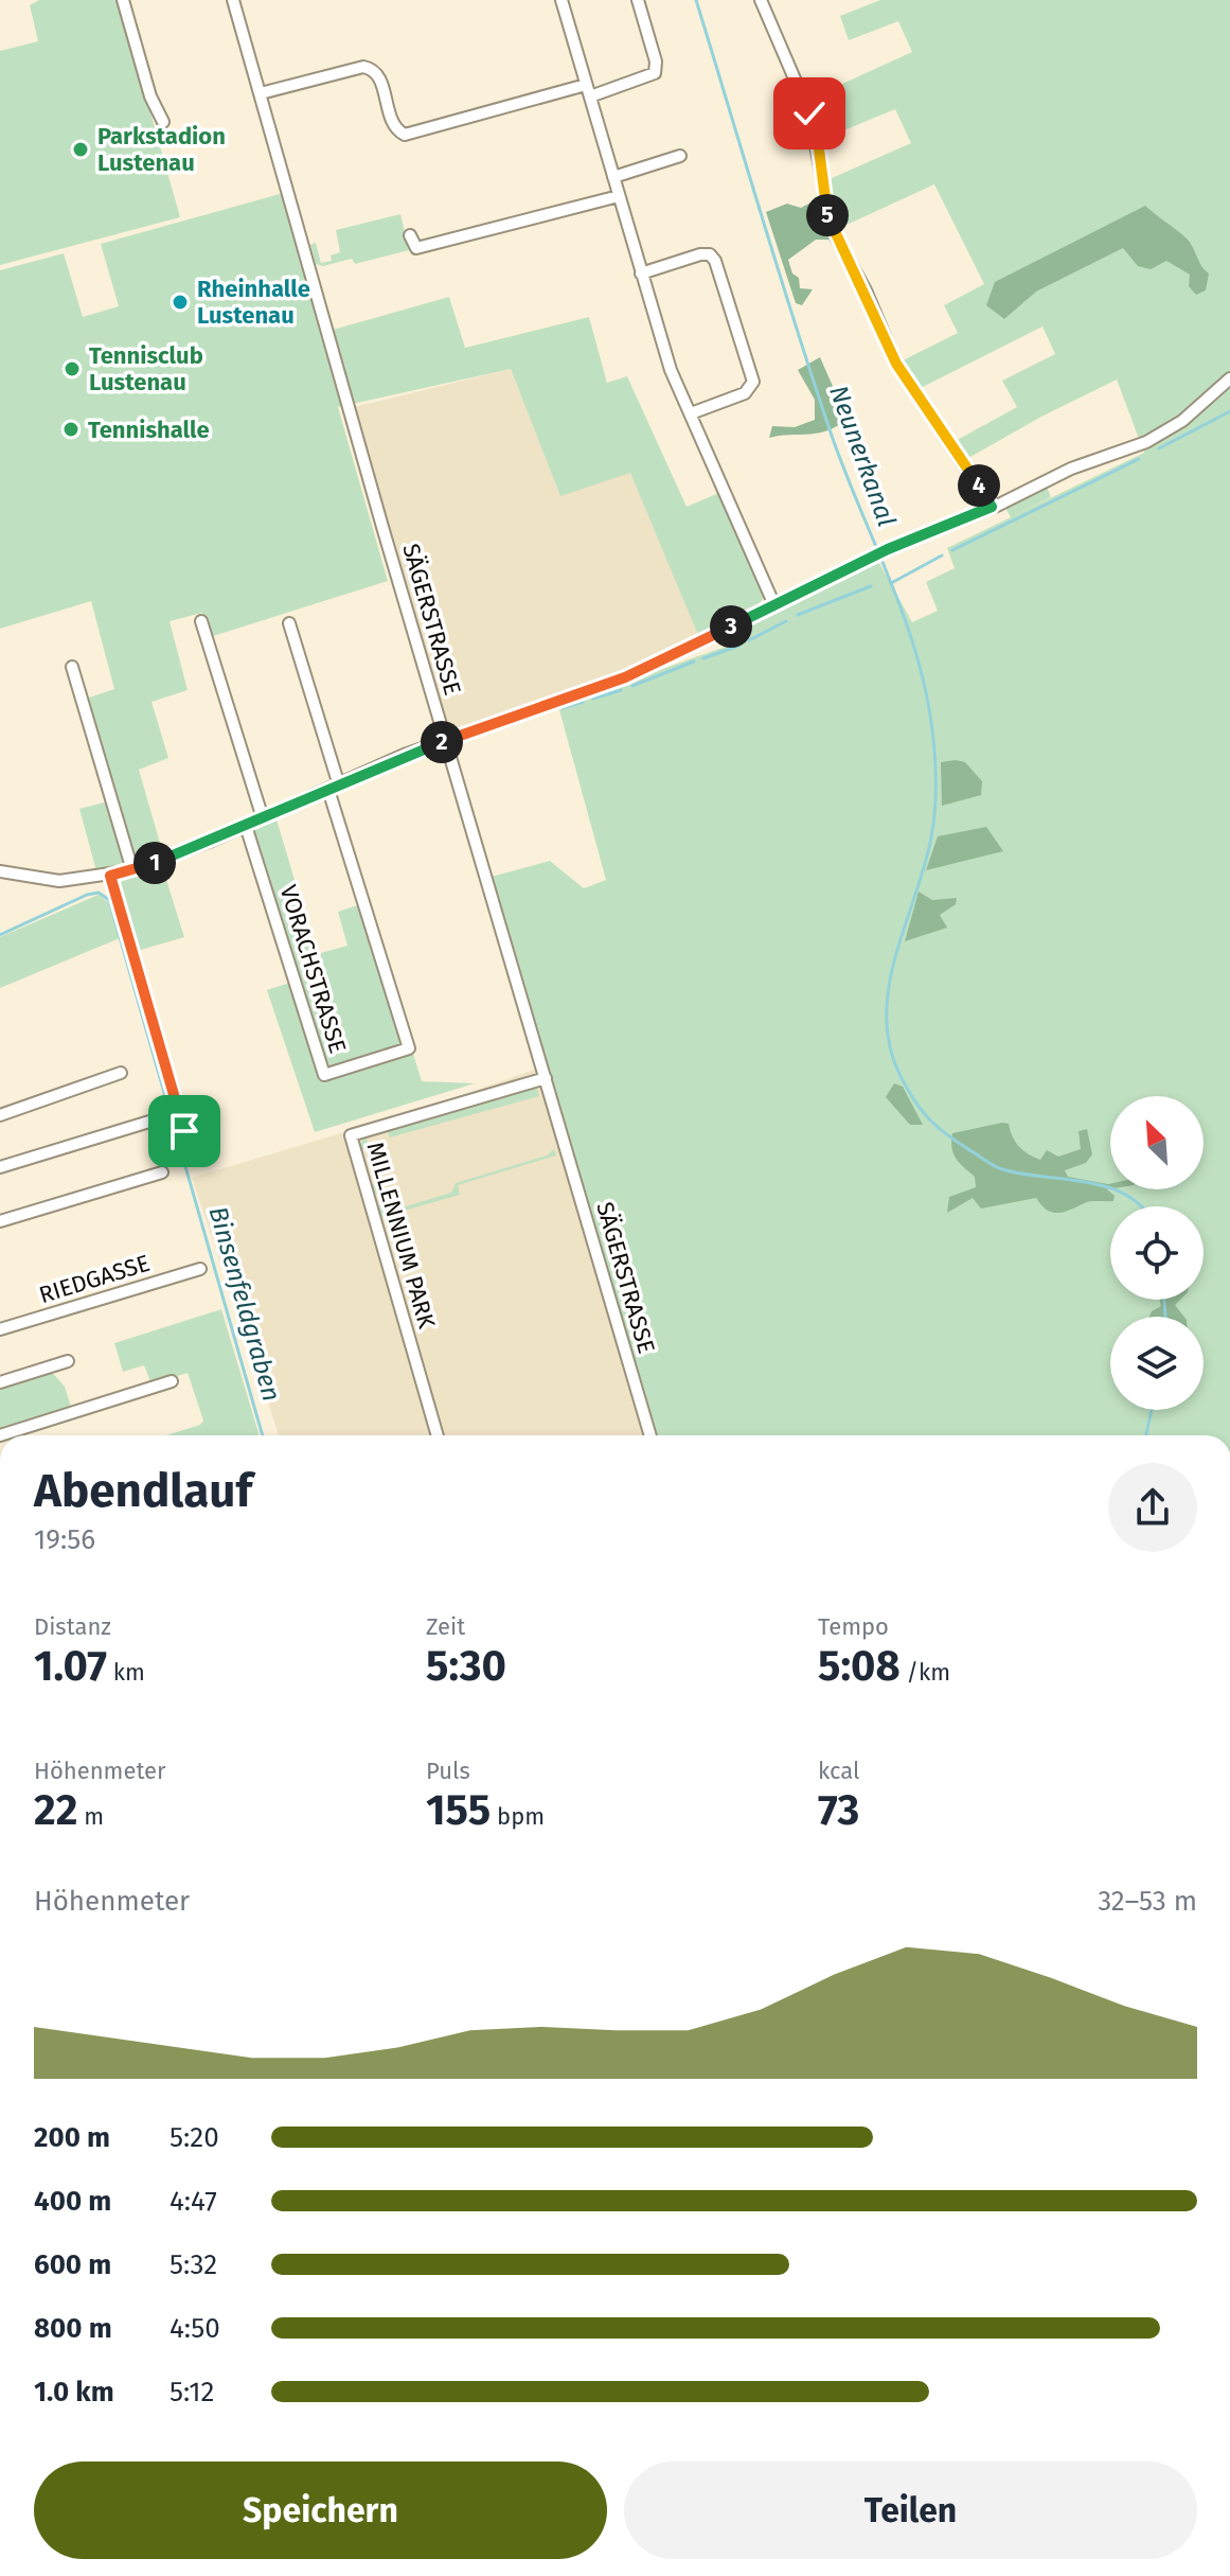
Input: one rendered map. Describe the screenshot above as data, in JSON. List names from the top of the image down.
{
  "streets": {
    "street": [
      "SÄGERSTRASSE",
      "VORACHSTRASSE",
      "MILLENNIUM PARK",
      "RIEDGASSE"
    ]
  },
  "crossings": [
    ["SÄGERSTRASSE", "MILLENNIUM PARK"]
  ],
  "water": ["Neunerkanal", "Binsenfeldgraben"],
  "places": [
    "Parkstadion Lustenau",
    "Rheinhalle Lustenau",
    "Tennisclub Lustenau",
    "Tennishalle"
  ],
  "north": "top left",
  "page": {
    "pins": [
      "5",
      "4",
      "3",
      "2",
      "1"
    ],
    "heading": ["Abendlauf", "19:56"],
    "stats": [
      ["Distanz", "1.07 km"],
      ["Zeit", "5:30"],
      ["Tempo", "5:08 /km"],
      ["Höhenmeter", "22 m"],
      ["Puls", "155 bpm"],
      ["kcal", "73"]
    ],
    "chart": ["Höhenmeter", "32–53 m"],
    "list": [
      {
        "name": "200 m",
        "note": "5:20"
      },
      {
        "name": "400 m",
        "note": "4:47"
      },
      {
        "name": "600 m",
        "note": "5:32"
      },
      {
        "name": "800 m",
        "note": "4:50"
      },
      {
        "name": "1.0 km",
        "note": "5:12"
      }
    ],
    "buttons": ["Speichern", "Teilen"]
  }
}
